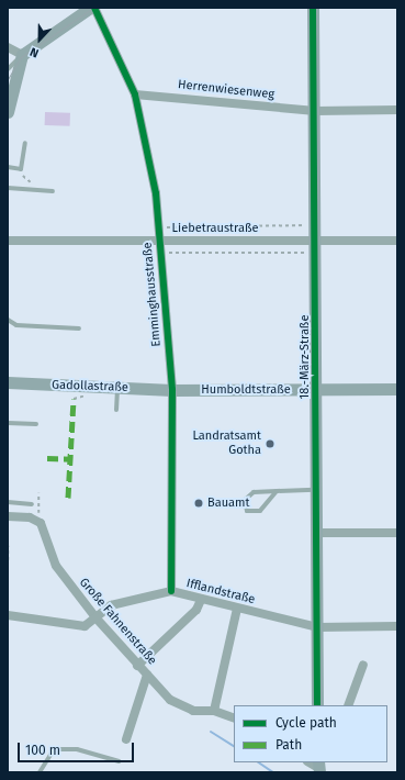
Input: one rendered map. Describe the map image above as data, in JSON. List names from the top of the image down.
{
  "streets": {
    "street": [
      "Herrenwiesenweg",
      "Liebetraustraße",
      "Emminghausstraße",
      "18.-März-Straße",
      "Gadollastraße",
      "Humboldtstraße",
      "Ifflandstraße",
      "Große Fahnenstraße"
    ]
  },
  "crossings": [
    ["Herrenwiesenweg", "Emminghausstraße"],
    ["Herrenwiesenweg", "18.-März-Straße"],
    ["Liebetraustraße", "Emminghausstraße"],
    ["Liebetraustraße", "18.-März-Straße"],
    ["Emminghausstraße", "Gadollastraße"],
    ["Emminghausstraße", "Humboldtstraße"],
    ["Emminghausstraße", "Ifflandstraße"],
    ["18.-März-Straße", "Humboldtstraße"],
    ["18.-März-Straße", "Ifflandstraße"],
    ["Gadollastraße", "Humboldtstraße"],
    ["Ifflandstraße", "Große Fahnenstraße"]
  ],
  "places": ["Landratsamt Gotha", "Bauamt"],
  "legend": ["Cycle path", "Path"],
  "scale_bar": "100 m",
  "north": "bottom"
}
